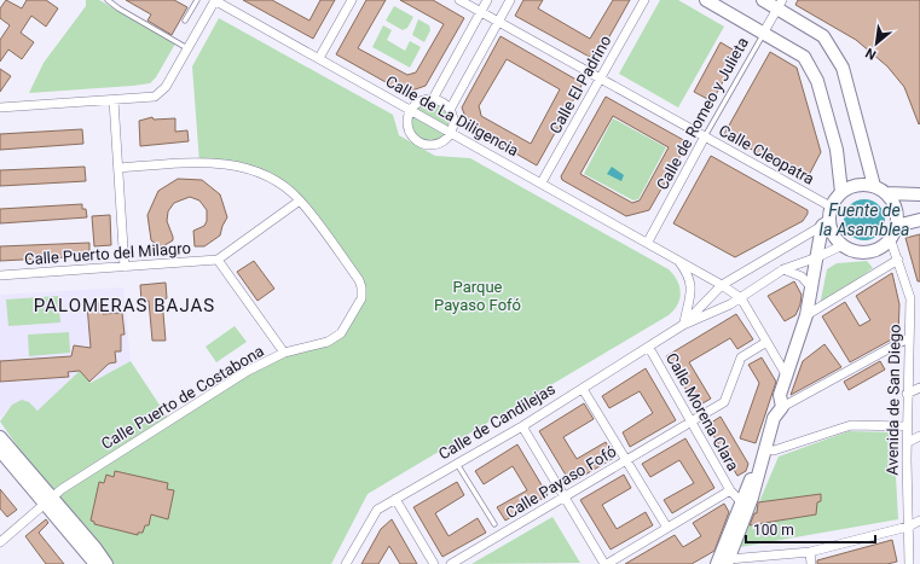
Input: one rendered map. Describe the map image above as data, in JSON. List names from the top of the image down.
{
  "streets": {
    "street": [
      "Calle El Padrino",
      "Calle de Romeo y Julieta",
      "Calle de La Diligencia",
      "Calle Cleopatra",
      "Calle Puerto del Milagro",
      "Calle Puerto de Costabona",
      "Avenida de San Diego",
      "Calle Morena Clara",
      "Calle de Candilejas",
      "Calle Payaso Fofó"
    ]
  },
  "crossings": [
    ["Calle El Padrino", "Calle de La Diligencia"],
    ["Calle El Padrino", "Calle Cleopatra"],
    ["Calle de Romeo y Julieta", "Calle de La Diligencia"],
    ["Calle de Romeo y Julieta", "Calle Cleopatra"],
    ["Calle de La Diligencia", "Calle de Candilejas"],
    ["Calle Cleopatra", "Avenida de San Diego"],
    ["Calle Cleopatra", "Calle de Candilejas"],
    ["Avenida de San Diego", "Calle de Candilejas"],
    ["Calle Morena Clara", "Calle de Candilejas"]
  ],
  "districts": ["PALOMERAS BAJAS"],
  "water": ["Fuente de la Asamblea"],
  "parks": ["Parque Payaso Fofó"],
  "scale_bar": "100 m",
  "north": "bottom left"
}
